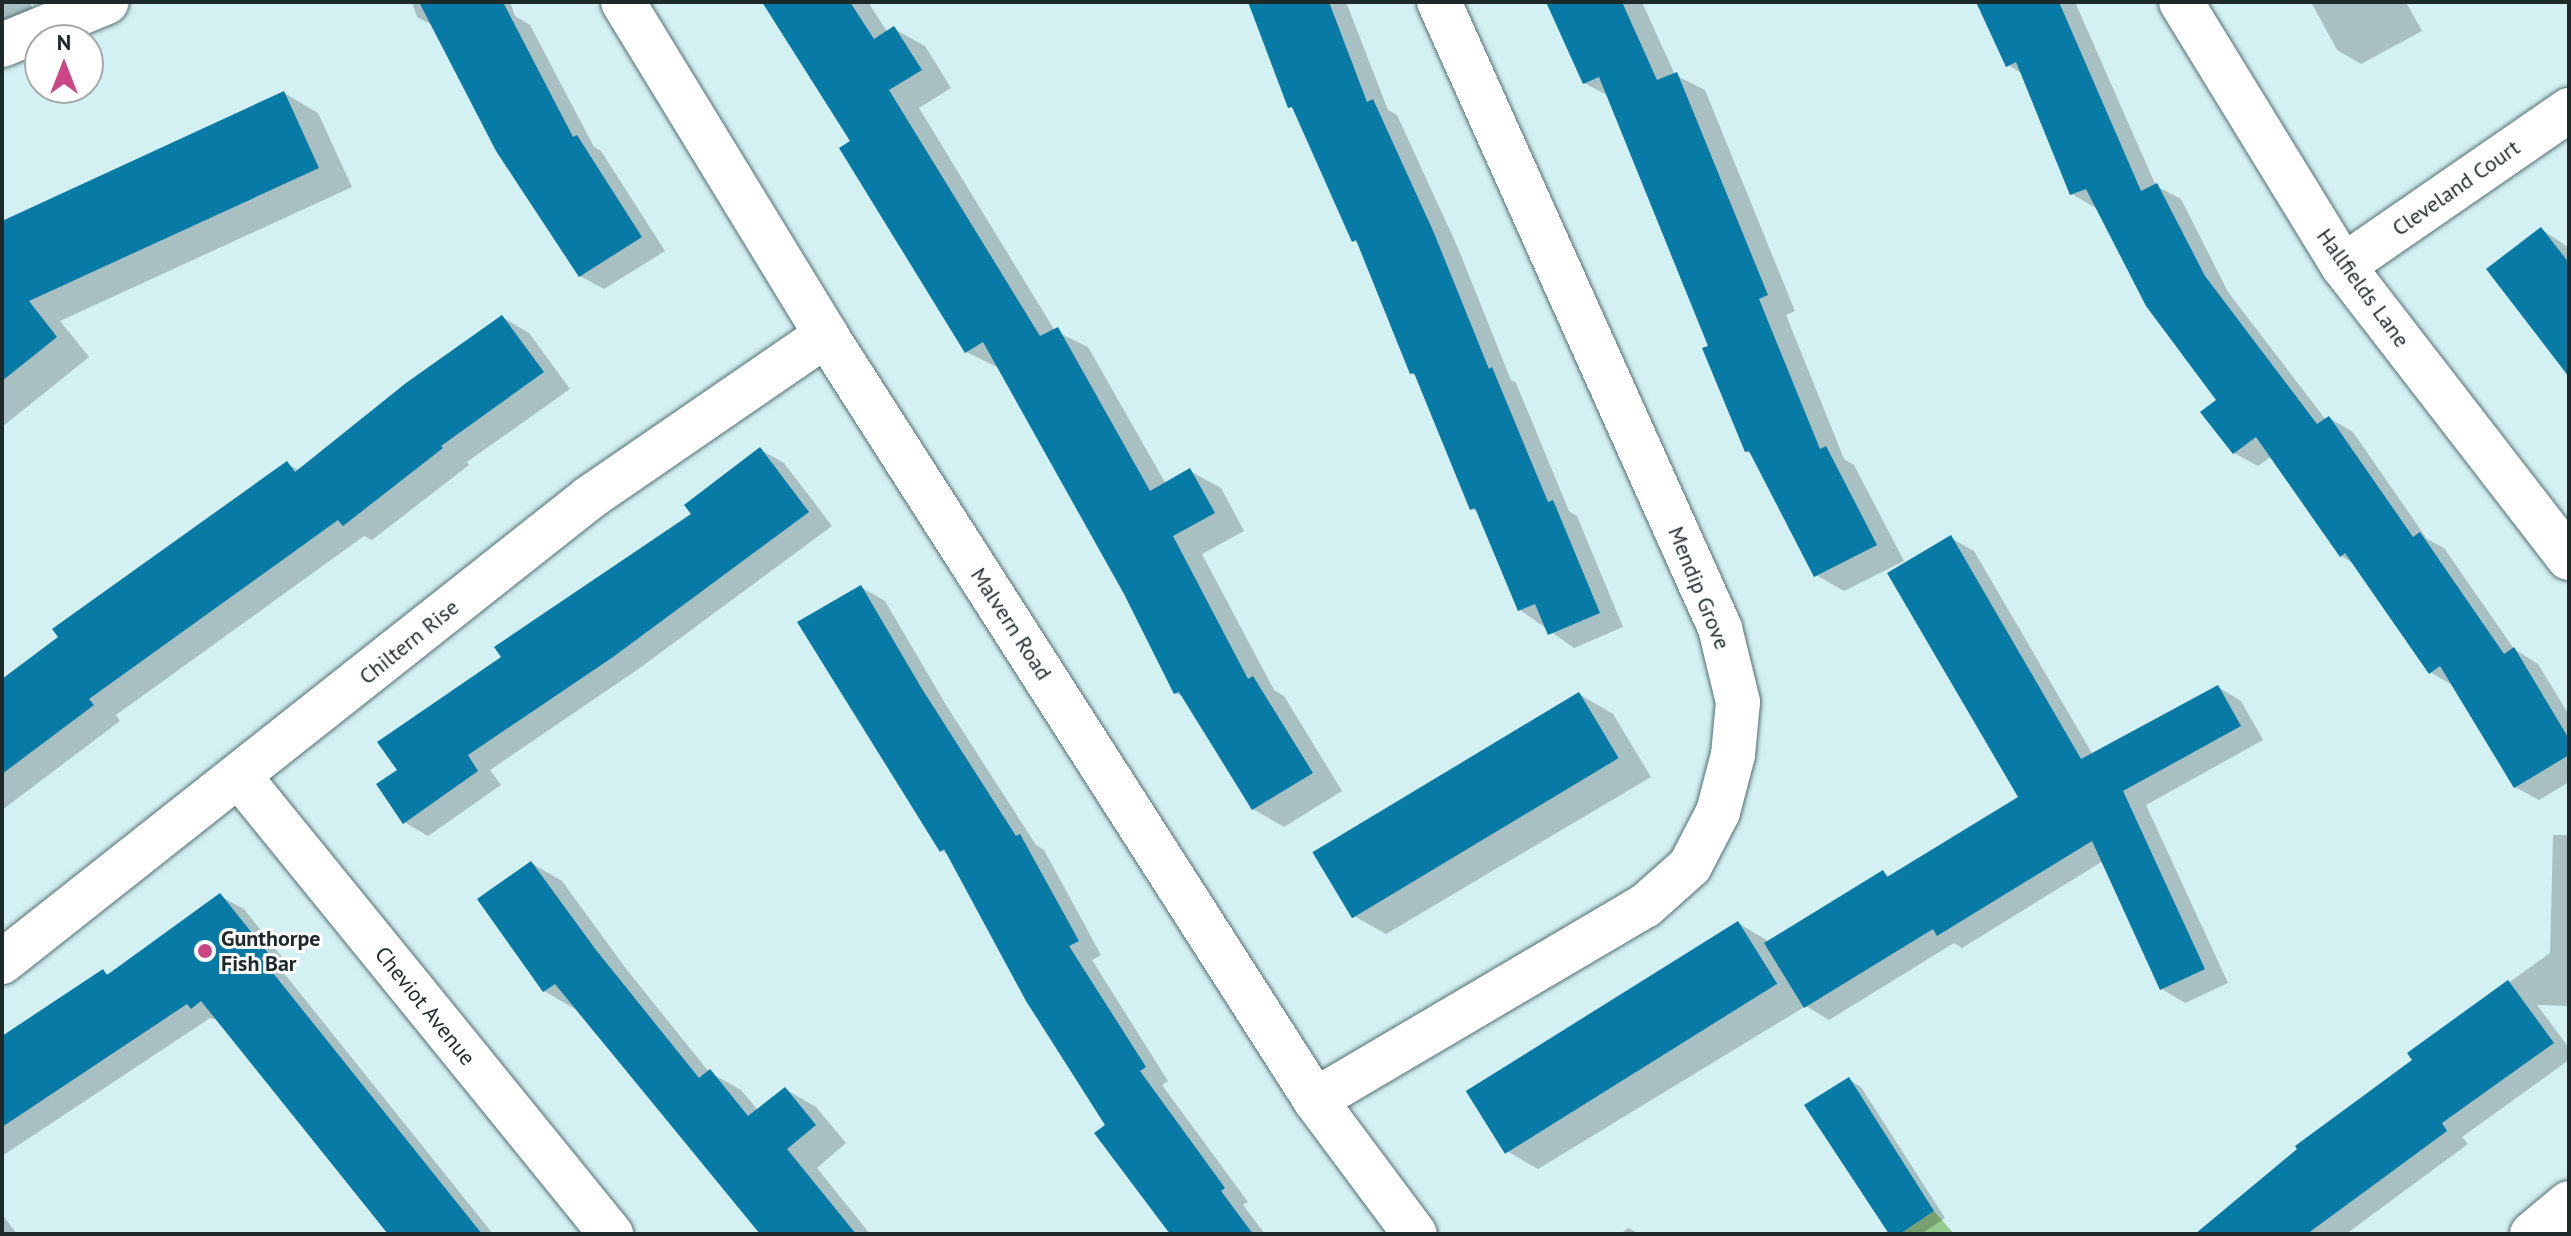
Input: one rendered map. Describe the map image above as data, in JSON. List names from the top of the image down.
{
  "streets": {
    "street": [
      "Cleveland Court",
      "Hallfields Lane",
      "Mendip Grove",
      "Malvern Road",
      "Chiltern Rise",
      "Cheviot Avenue"
    ]
  },
  "crossings": [
    ["Cleveland Court", "Hallfields Lane"],
    ["Mendip Grove", "Malvern Road"],
    ["Malvern Road", "Chiltern Rise"],
    ["Chiltern Rise", "Cheviot Avenue"]
  ],
  "places": ["Gunthorpe Fish Bar"],
  "north": "top"
}
